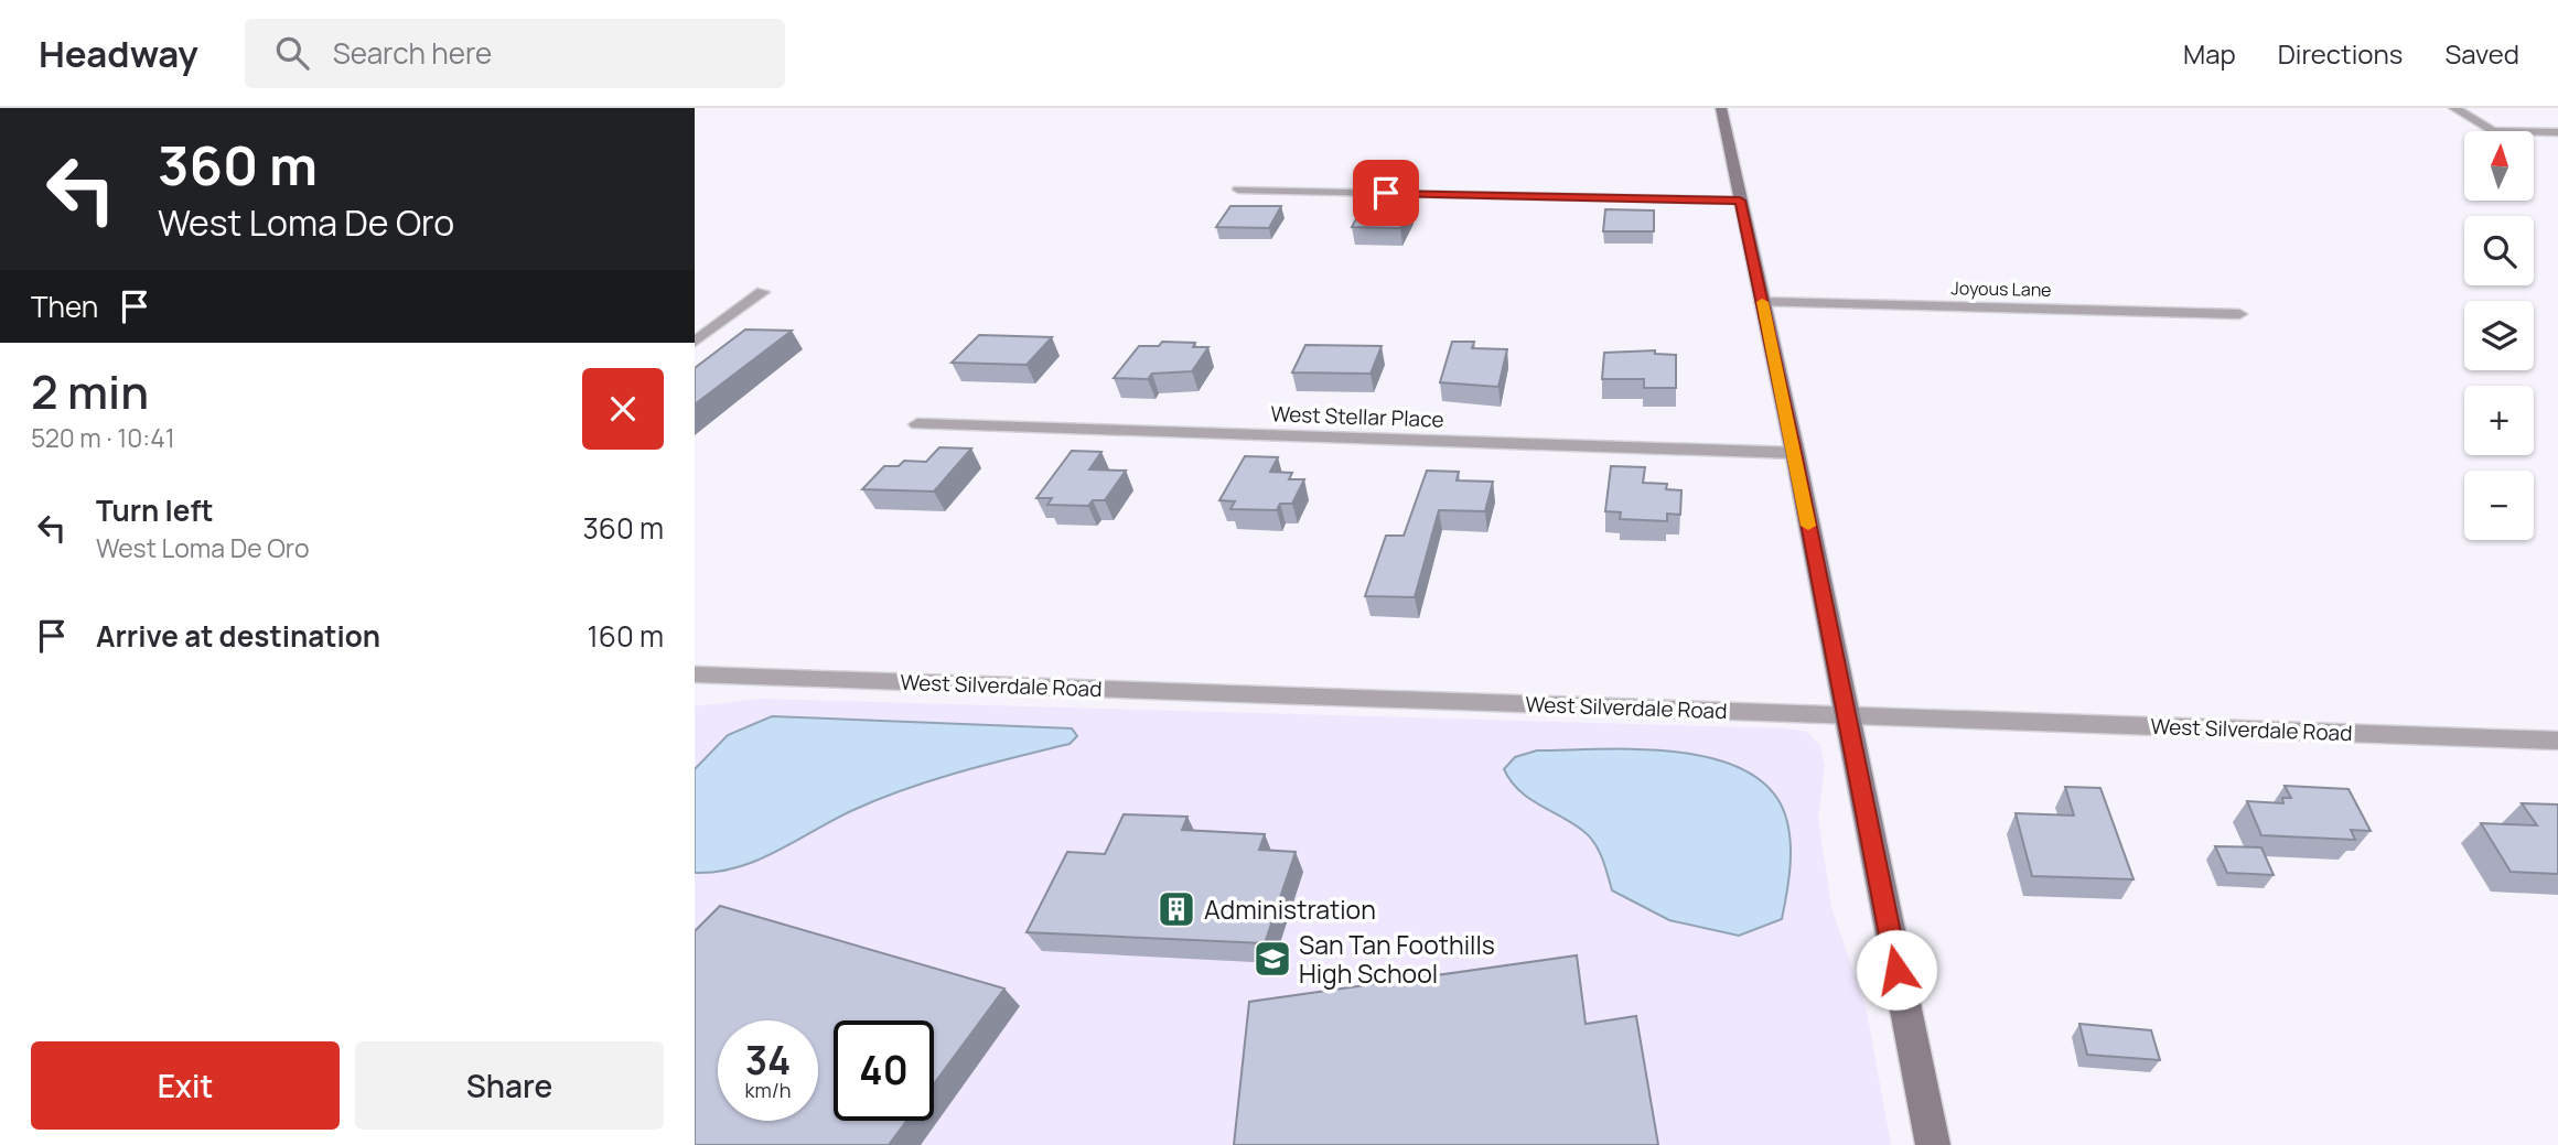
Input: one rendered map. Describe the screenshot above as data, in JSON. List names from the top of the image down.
{
  "streets": {
    "street": ["Joyous Lane", "West Stellar Place", "West Silverdale Road"]
  },
  "places": {
    "building": ["Administration"],
    "school or university": ["San Tan Foothills High School"]
  },
  "north": "top",
  "page": {
    "header": "Headway",
    "search": "Search here",
    "nav": ["Map", "Directions", "Saved"],
    "turn": ["360 m", "West Loma De Oro"],
    "map_buttons": ["+", "−"],
    "then": "Then",
    "heading": ["2 min", "520 m · 10:41"],
    "list": [
      {
        "name": "Turn left",
        "note": "West Loma De Oro",
        "value": "360 m"
      },
      {
        "name": "Arrive at destination",
        "value": "160 m"
      }
    ],
    "speed": "34 km/h",
    "limit": "40",
    "buttons": ["Exit", "Share"]
  }
}
